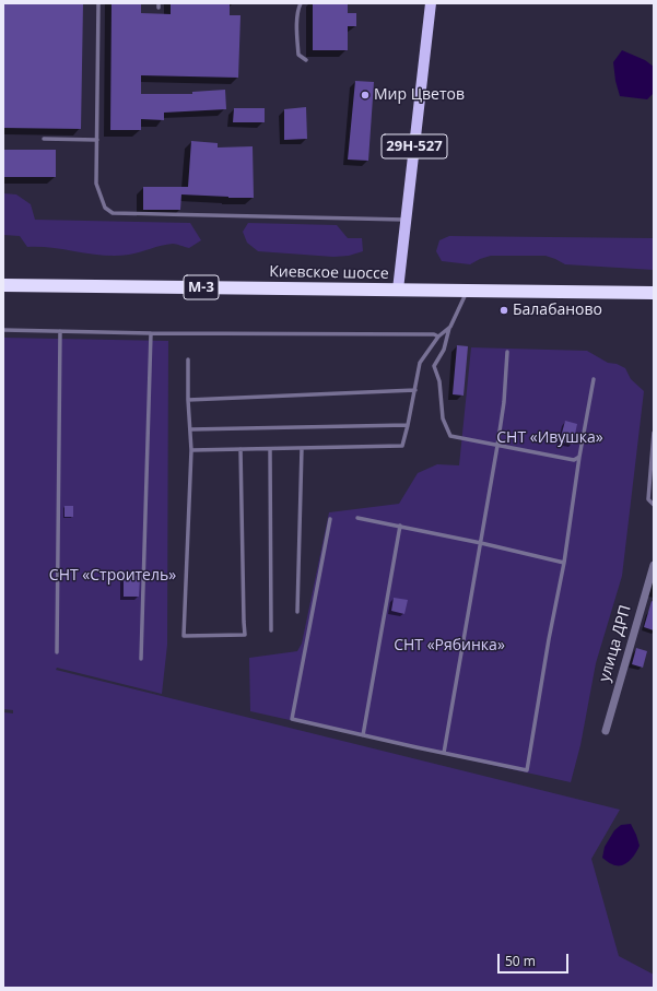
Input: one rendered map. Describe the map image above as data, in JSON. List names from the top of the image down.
{
  "streets": {
    "highway": ["Киевское шоссе", "М-3"],
    "main road": ["29Н-527"],
    "street": ["улица ДРП"]
  },
  "crossings": [
    ["29Н-527", "Киевское шоссе"]
  ],
  "parks": ["СНТ «Ивушка»", "СНТ «Строитель»", "СНТ «Рябинка»"],
  "places": ["Мир Цветов", "Балабаново"],
  "scale_bar": "50 m"
}
